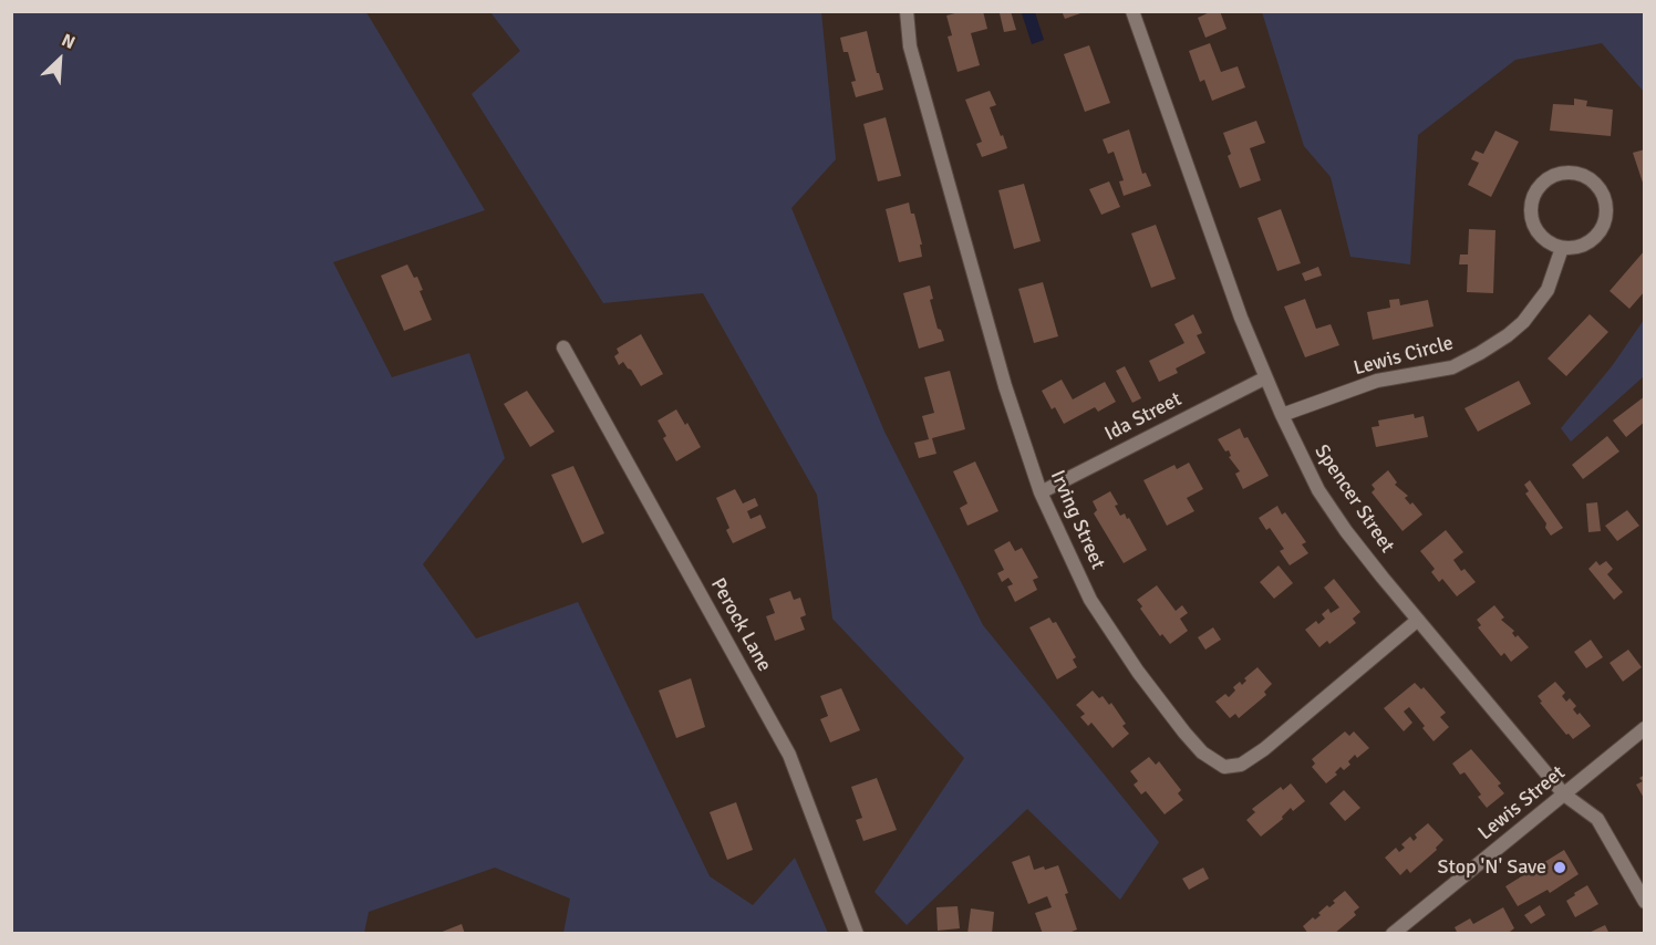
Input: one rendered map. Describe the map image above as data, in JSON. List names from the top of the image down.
{
  "streets": {
    "street": [
      "Lewis Circle",
      "Ida Street",
      "Spencer Street",
      "Irving Street",
      "Perock Lane",
      "Lewis Street"
    ]
  },
  "crossings": [
    ["Lewis Circle", "Spencer Street"],
    ["Ida Street", "Spencer Street"],
    ["Ida Street", "Irving Street"],
    ["Spencer Street", "Irving Street"],
    ["Spencer Street", "Lewis Street"]
  ],
  "places": ["Stop 'N' Save"],
  "north": "top right"
}
